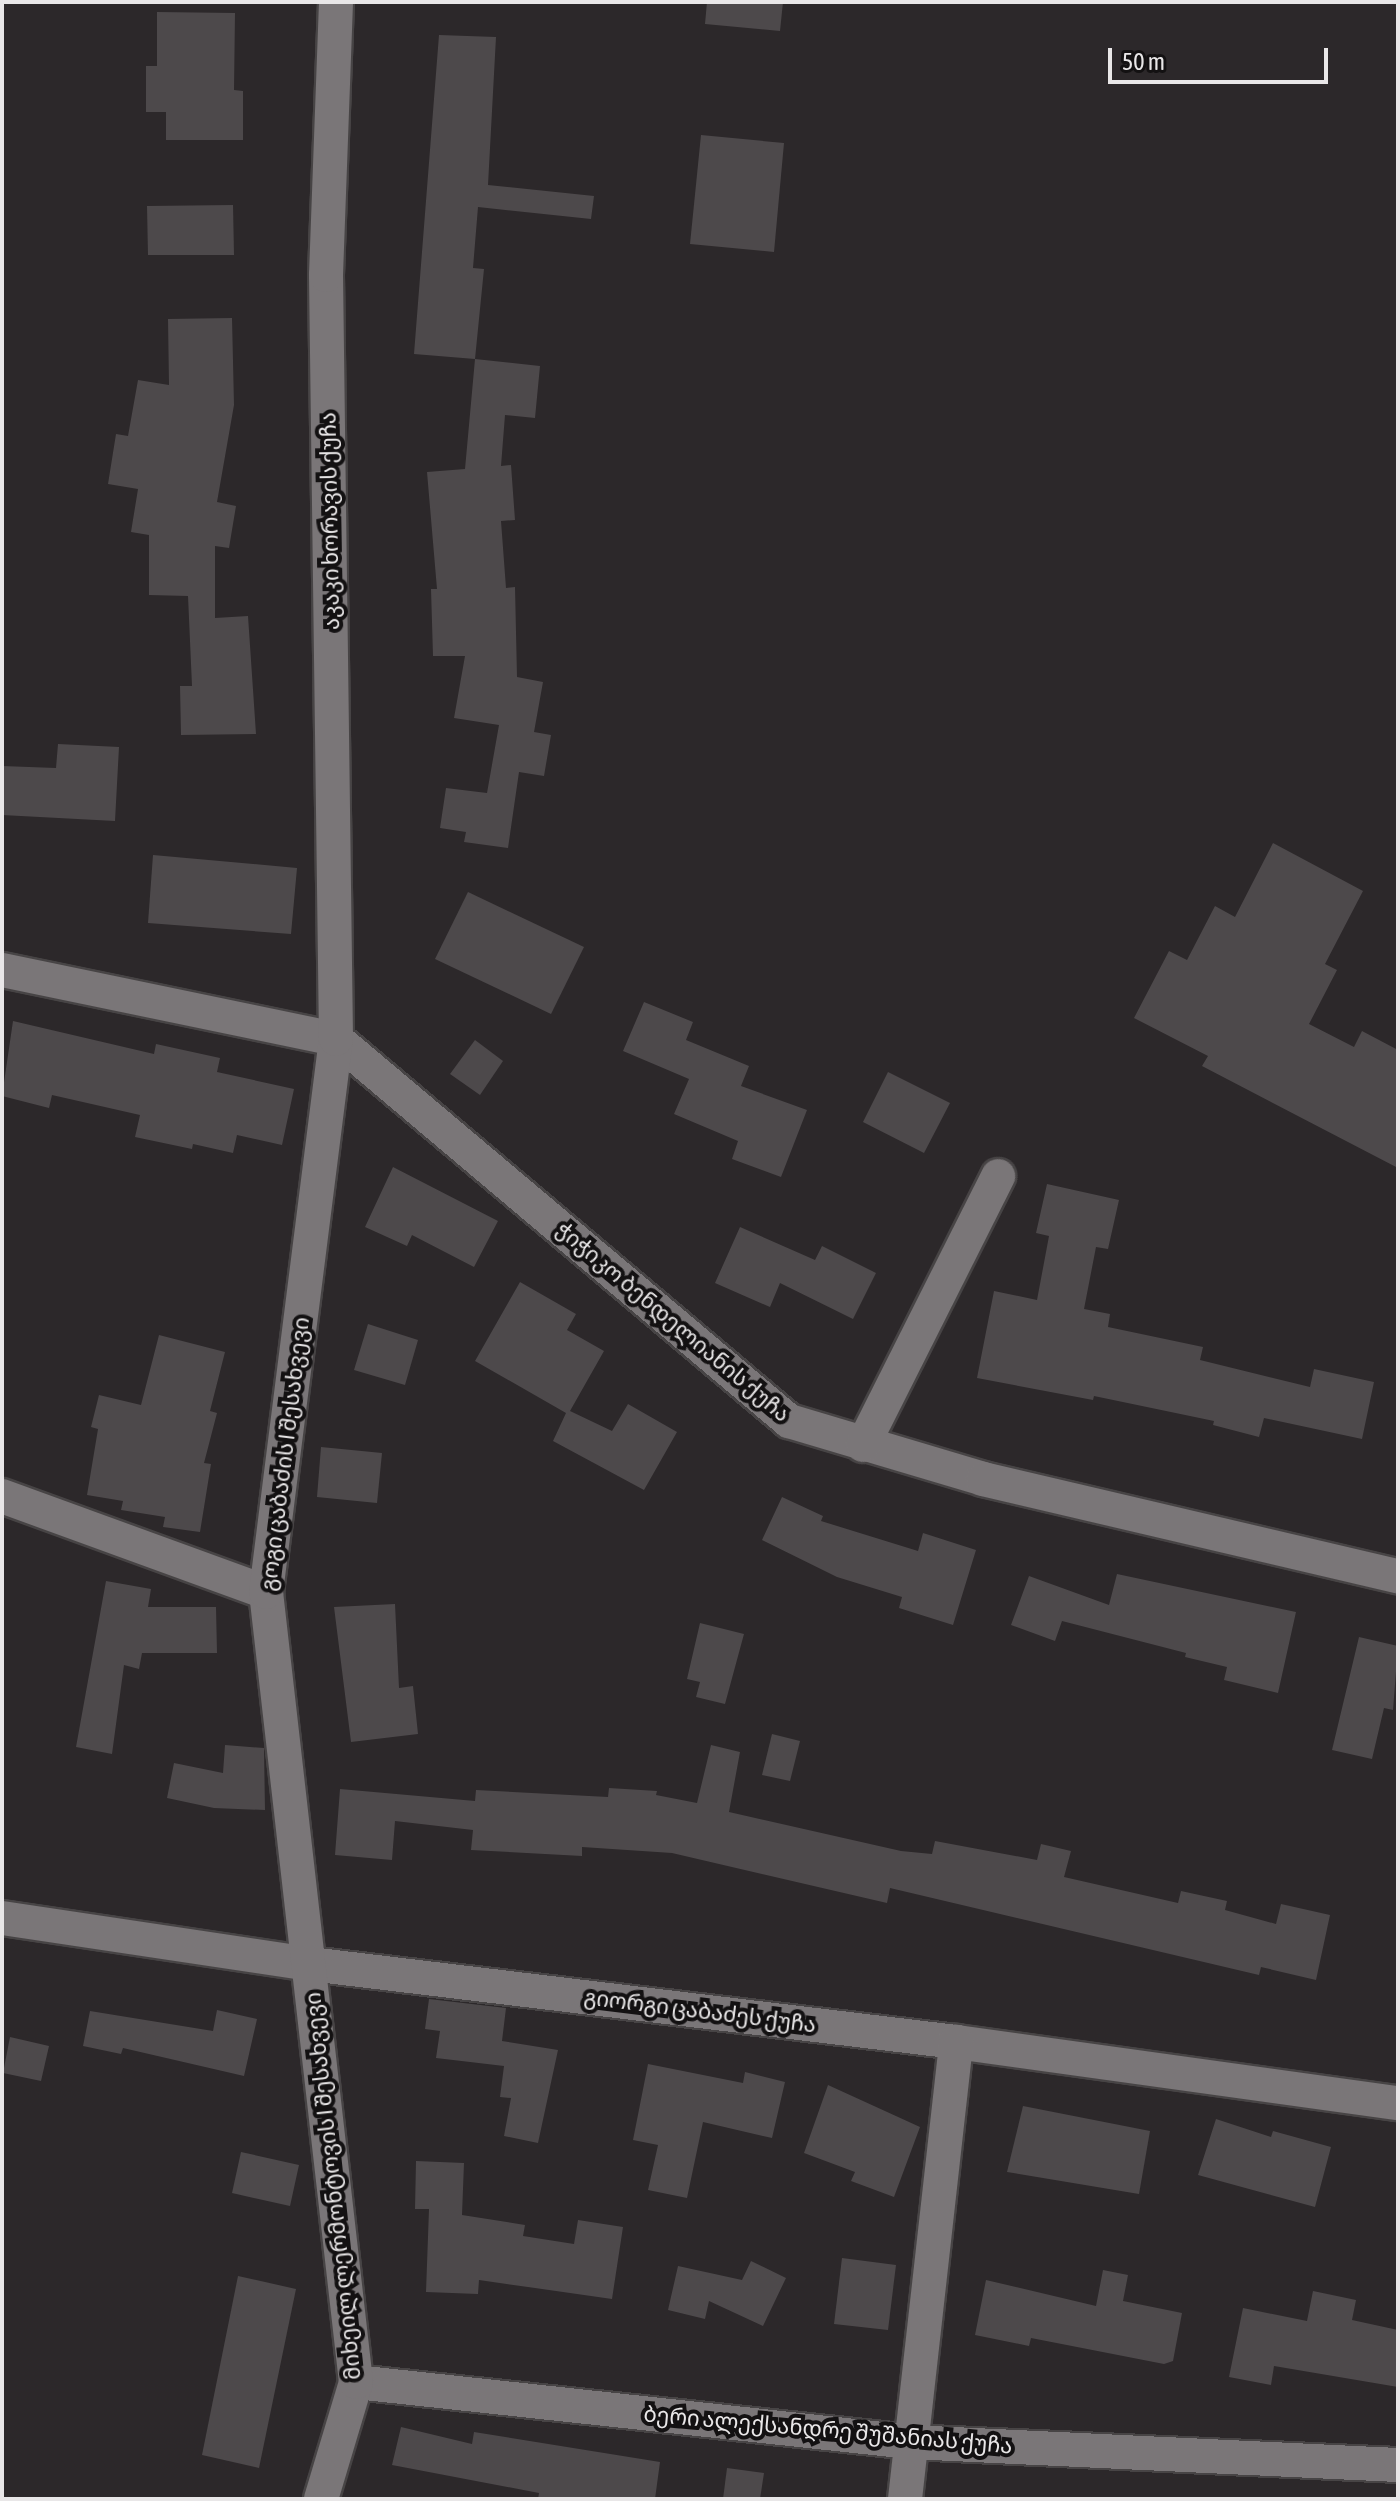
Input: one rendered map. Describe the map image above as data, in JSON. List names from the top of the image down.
{
  "streets": {
    "street": [
      "აკაკი ხორავის ქუჩა",
      "ჭიჭიკო ბენდელიანის ქუჩა",
      "გოგი ცაბაძის I შესახვევი",
      "გიორგი ცაბაძეს ქუჩა",
      "მიხეილ ლერმონტოვის I შესახვევი",
      "ბერი ალექსანდრე შუშანიას ქუჩა"
    ]
  },
  "crossings": [
    ["აკაკი ხორავის ქუჩა", "ჭიჭიკო ბენდელიანის ქუჩა"],
    ["აკაკი ხორავის ქუჩა", "გოგი ცაბაძის I შესახვევი"],
    ["ჭიჭიკო ბენდელიანის ქუჩა", "გოგი ცაბაძის I შესახვევი"],
    ["გოგი ცაბაძის I შესახვევი", "გიორგი ცაბაძეს ქუჩა"],
    ["გოგი ცაბაძის I შესახვევი", "მიხეილ ლერმონტოვის I შესახვევი"],
    ["გიორგი ცაბაძეს ქუჩა", "მიხეილ ლერმონტოვის I შესახვევი"],
    ["მიხეილ ლერმონტოვის I შესახვევი", "ბერი ალექსანდრე შუშანიას ქუჩა"]
  ],
  "scale_bar": "50 m"
}
